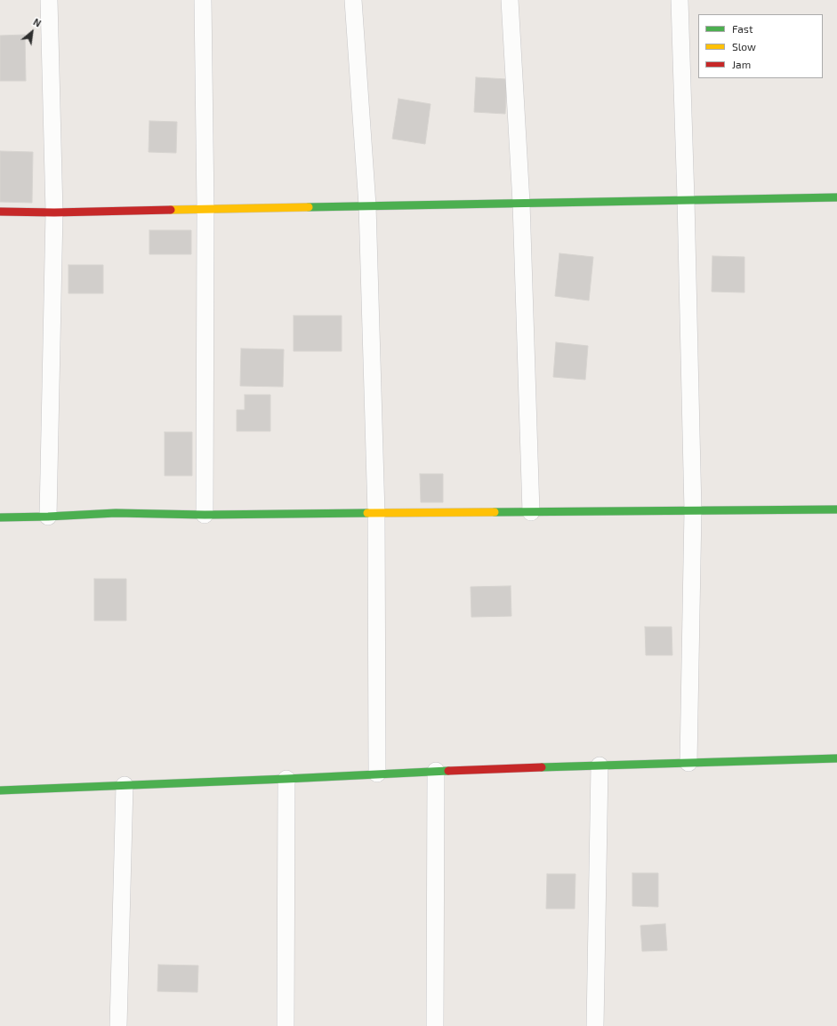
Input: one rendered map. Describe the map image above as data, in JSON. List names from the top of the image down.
{
  "legend": ["Fast", "Slow", "Jam"],
  "north": "top right"
}
